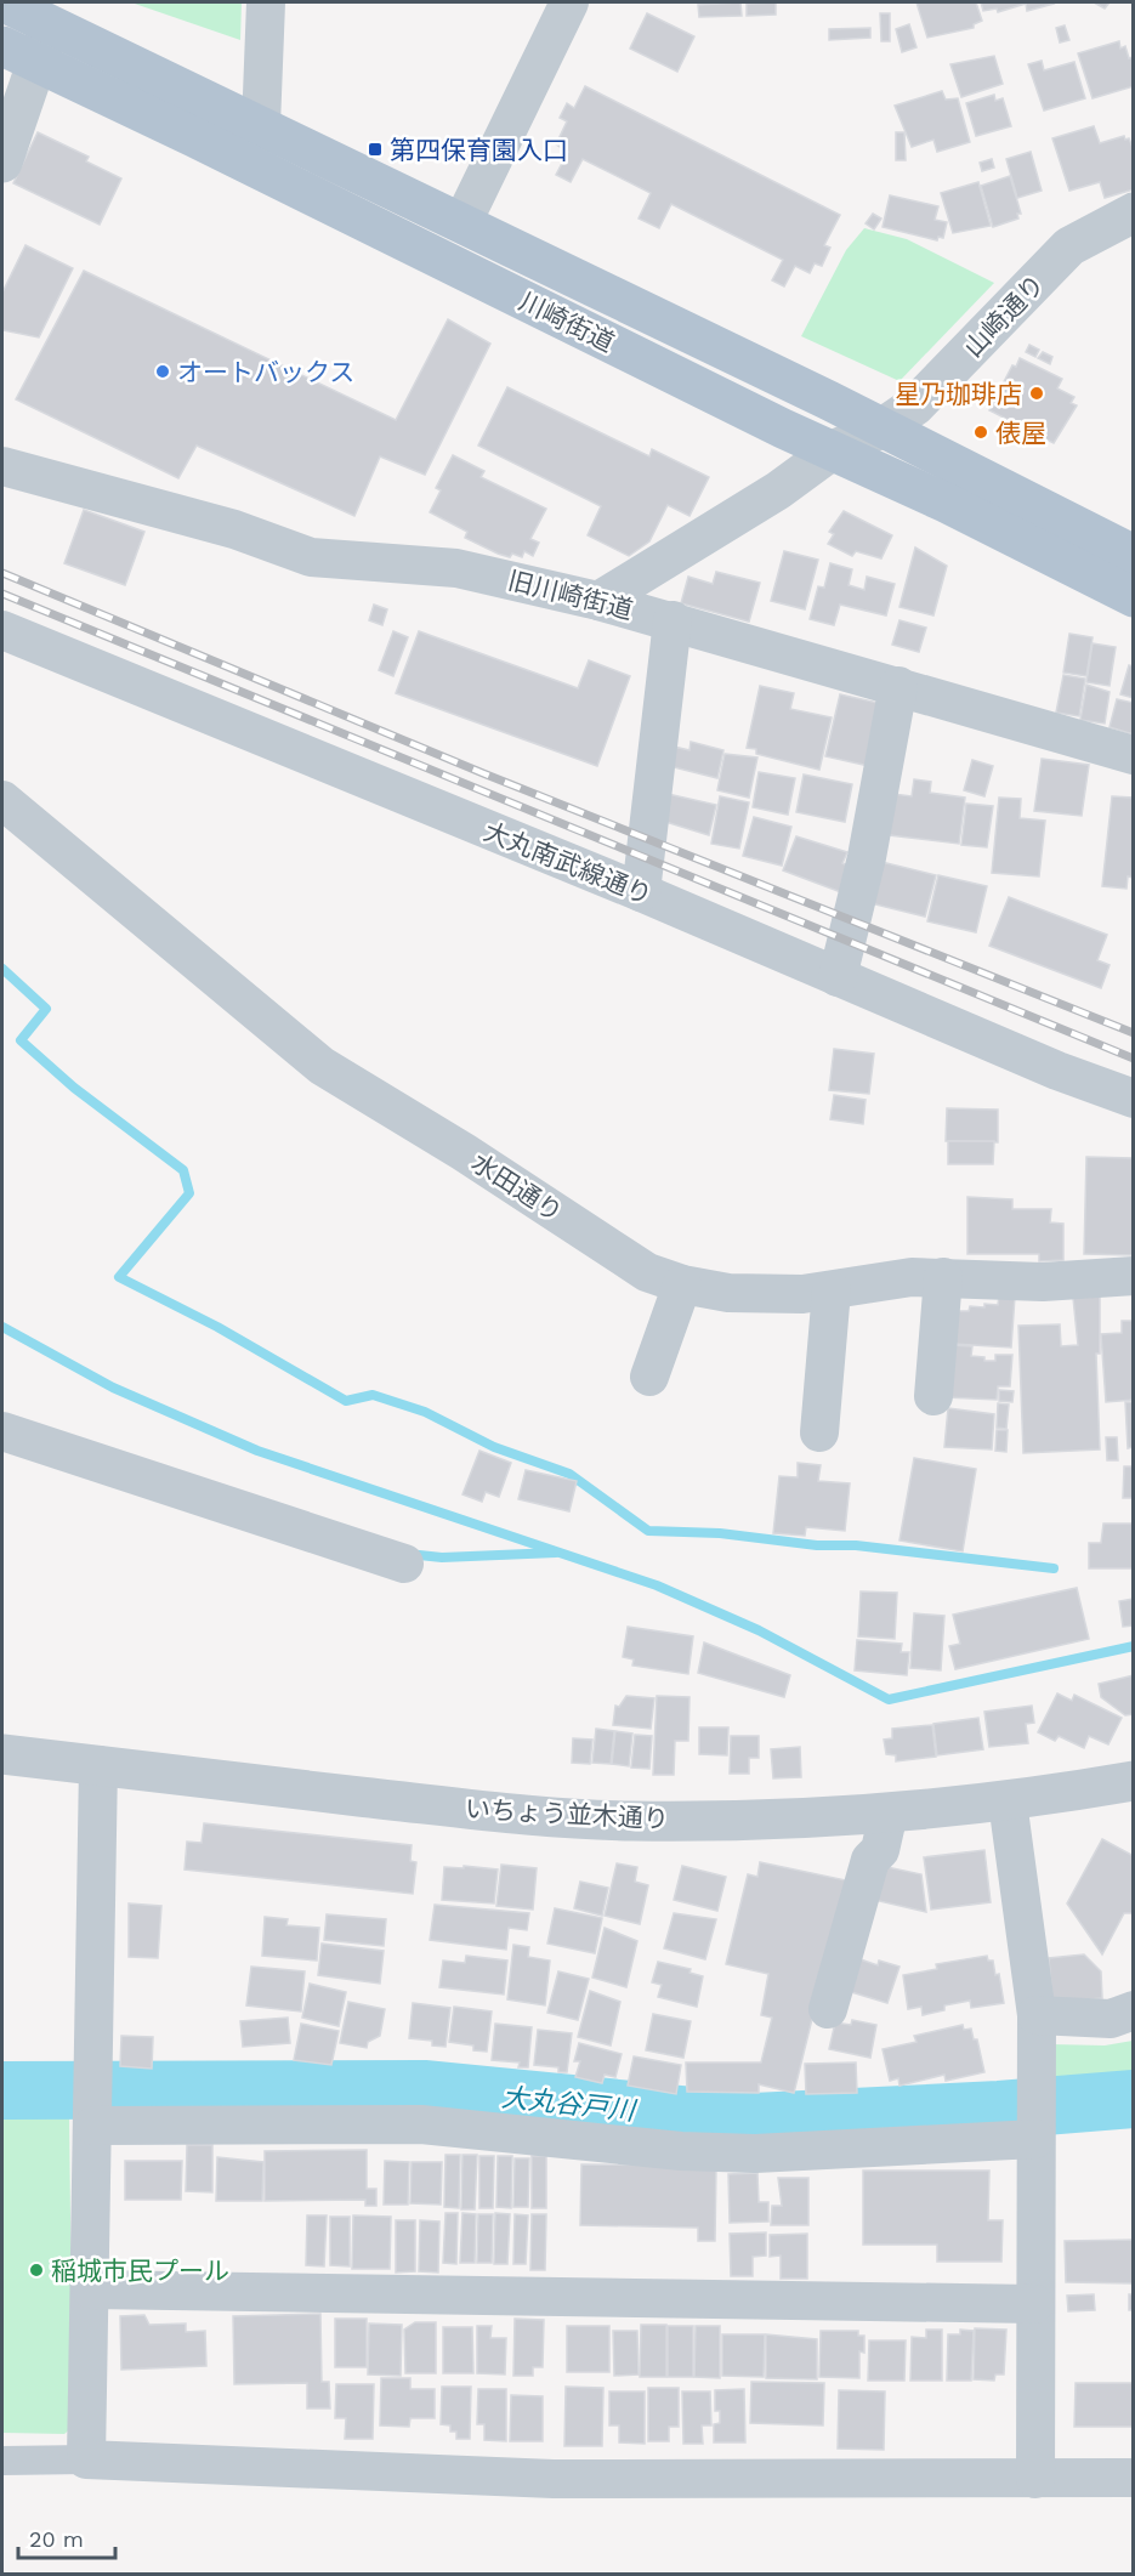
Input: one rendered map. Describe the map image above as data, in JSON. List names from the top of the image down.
{
  "streets": {
    "main road": ["川崎街道"],
    "street": [
      "山崎通り",
      "旧川崎街道",
      "大丸南武線通り",
      "水田通り",
      "いちょう並木通り"
    ]
  },
  "crossings": [
    ["山崎通り", "川崎街道"]
  ],
  "water": ["大丸谷戸川"],
  "places": {
    "transit": ["第四保育園入口"],
    "other": [
      "オートバックス",
      "星乃珈琲店",
      "俵屋",
      "稲城市民プール"
    ]
  },
  "scale_bar": "20 m"
}
